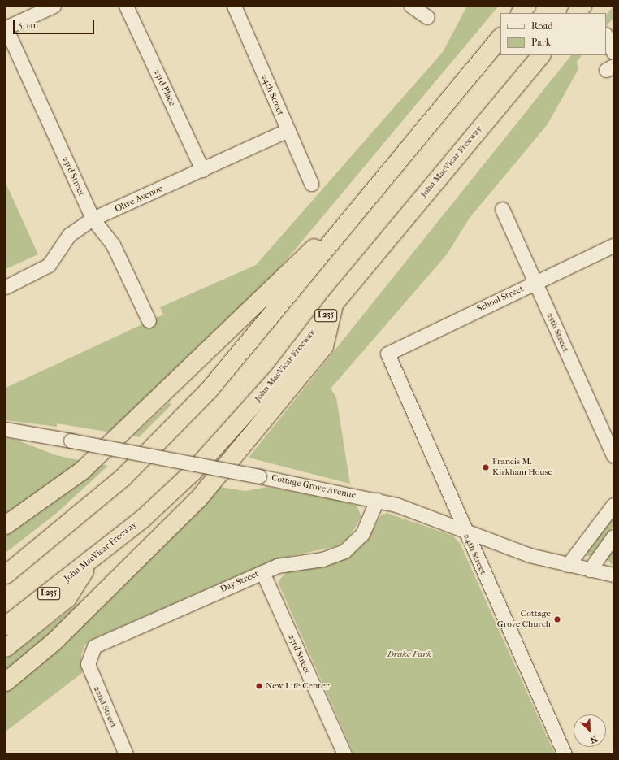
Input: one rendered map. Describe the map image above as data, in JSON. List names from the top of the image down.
{
  "streets": {
    "highway": ["John MacVicar Freeway", "I 235"],
    "street": [
      "23rd Place",
      "24th Street",
      "23rd Street",
      "Olive Avenue",
      "School Street",
      "25th Street",
      "Cottage Grove Avenue",
      "Day Street",
      "22nd Street"
    ]
  },
  "crossings": [
    ["23rd Place", "Olive Avenue"],
    ["24th Street", "Olive Avenue"],
    ["24th Street", "School Street"],
    ["24th Street", "Cottage Grove Avenue"],
    ["23rd Street", "Olive Avenue"],
    ["23rd Street", "Day Street"],
    ["School Street", "25th Street"],
    ["Cottage Grove Avenue", "Day Street"],
    ["Day Street", "22nd Street"]
  ],
  "parks": ["Drake Park"],
  "places": ["Francis M. Kirkham House", "Cottage Grove Church", "New Life Center"],
  "legend": ["Road", "Park"],
  "scale_bar": "50 m",
  "north": "bottom right"
}
